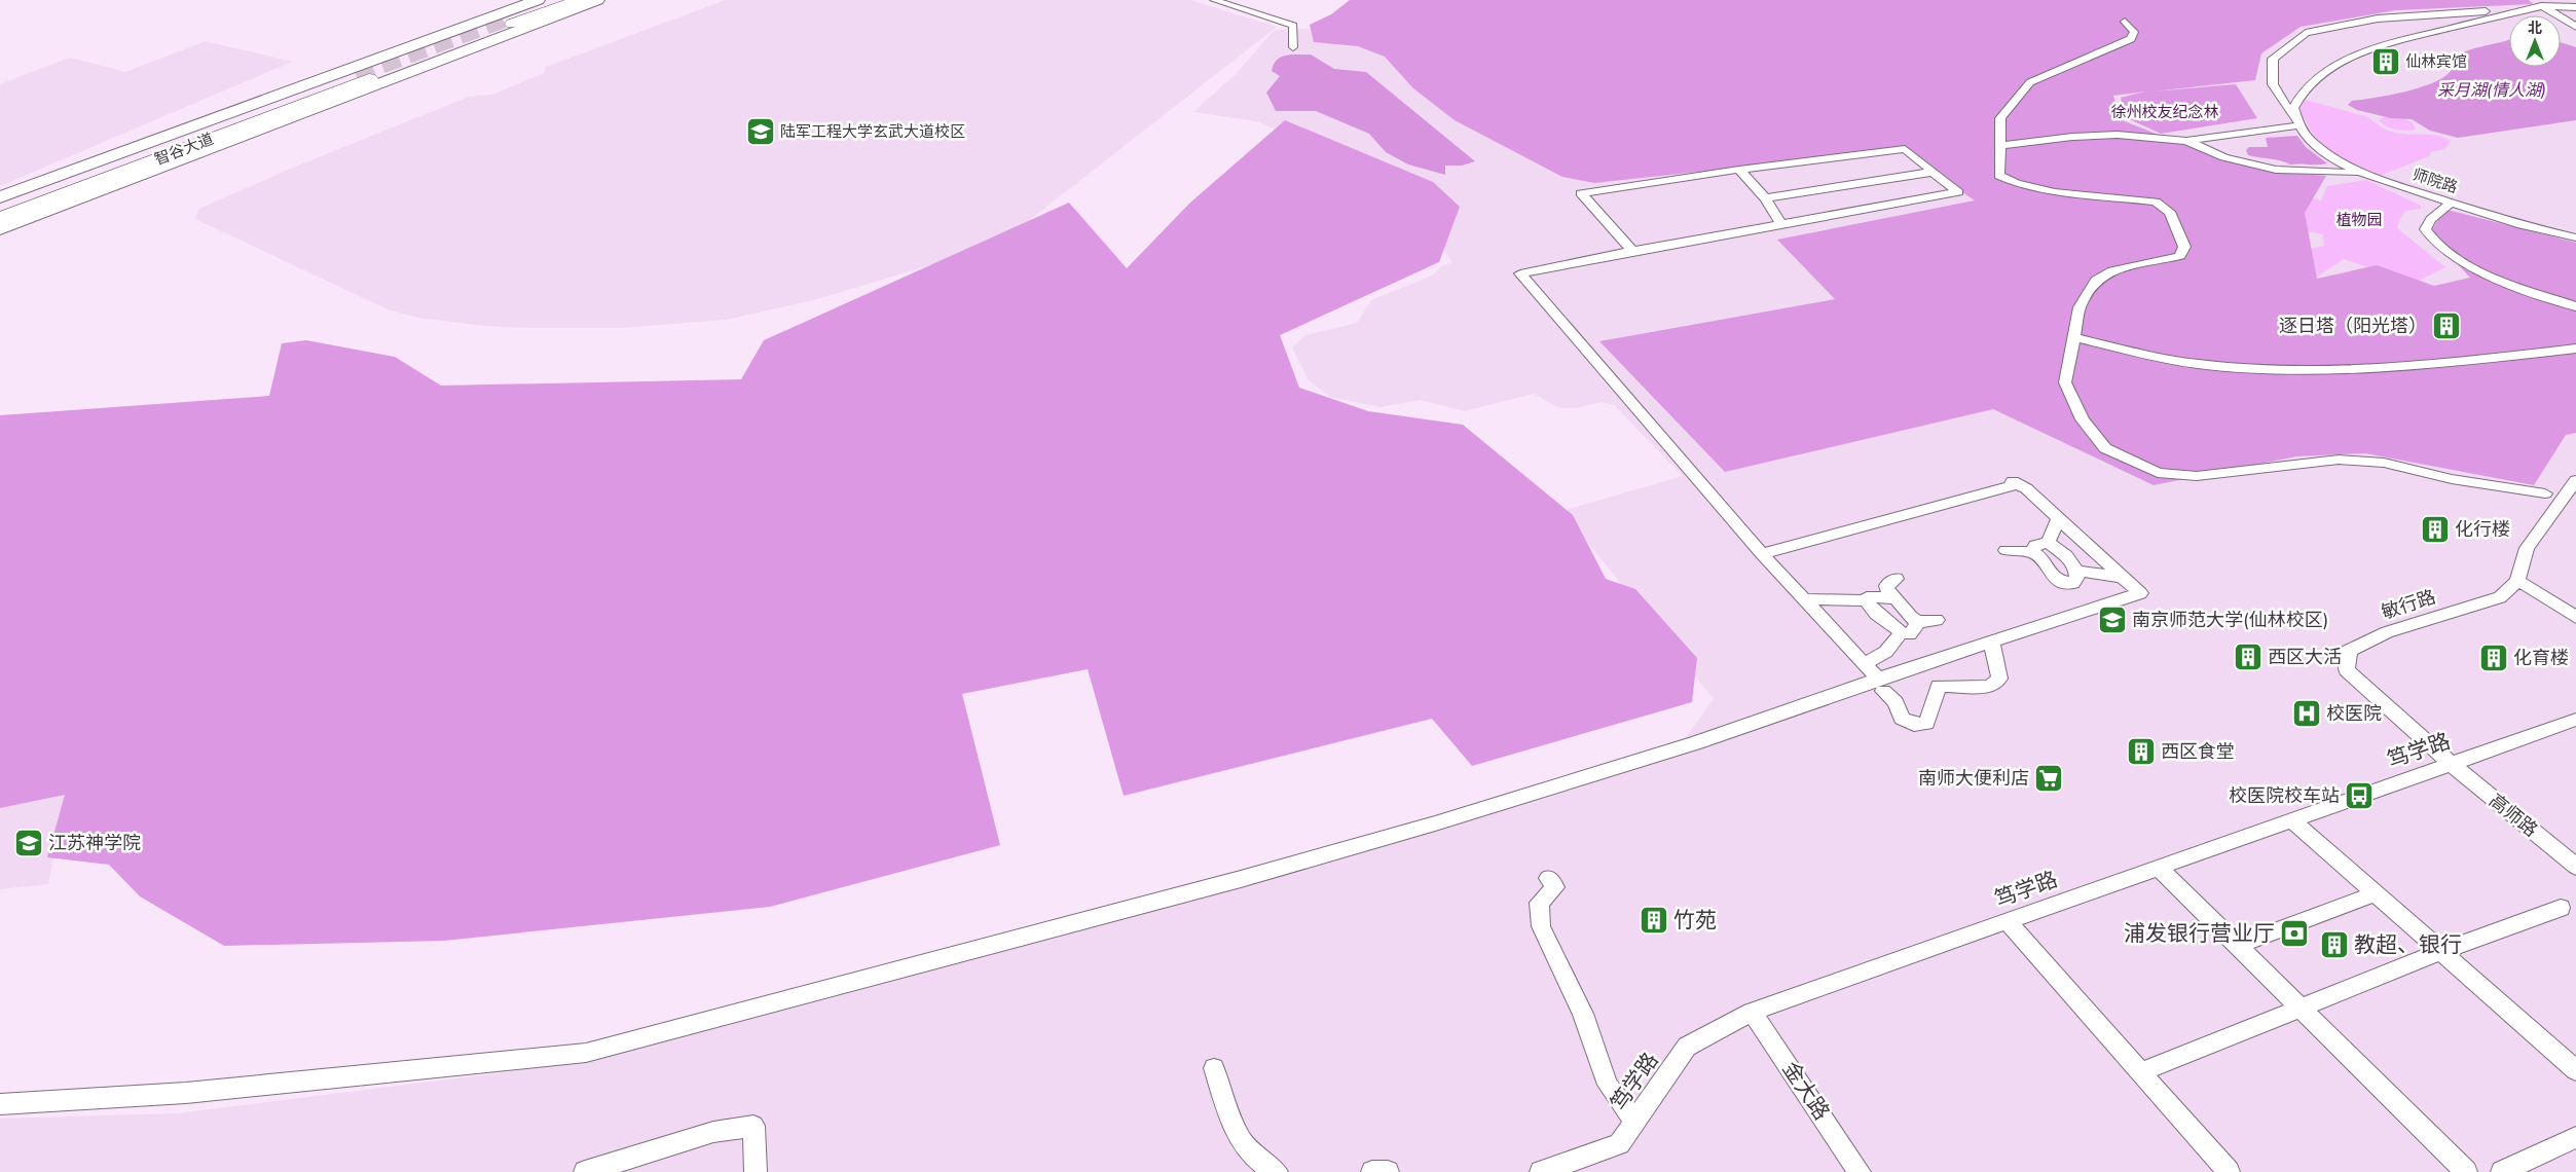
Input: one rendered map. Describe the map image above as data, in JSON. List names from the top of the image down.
{
  "streets": {
    "highway": ["智谷大道"],
    "street": [
      "师院路",
      "敏行路",
      "笃学路",
      "高师路",
      "金大路"
    ]
  },
  "crossings": [
    ["敏行路", "笃学路"],
    ["敏行路", "高师路"],
    ["笃学路", "高师路"],
    ["笃学路", "金大路"]
  ],
  "water": ["采月湖(情人湖)"],
  "parks": ["徐州校友纪念林", "植物园"],
  "places": {
    "building": [
      "仙林宾馆",
      "逐日塔（阳光塔）",
      "化行楼",
      "西区大活",
      "化育楼",
      "西区食堂",
      "竹苑",
      "教超、银行"
    ],
    "school or university": ["陆军工程大学玄武大道校区", "南京师范大学(仙林校区)", "江苏神学院"],
    "hospital": ["校医院"],
    "supermarket": ["南师大便利店"],
    "bus stop": ["校医院校车站"],
    "bank": ["浦发银行营业厅"]
  },
  "north": "top"
}
